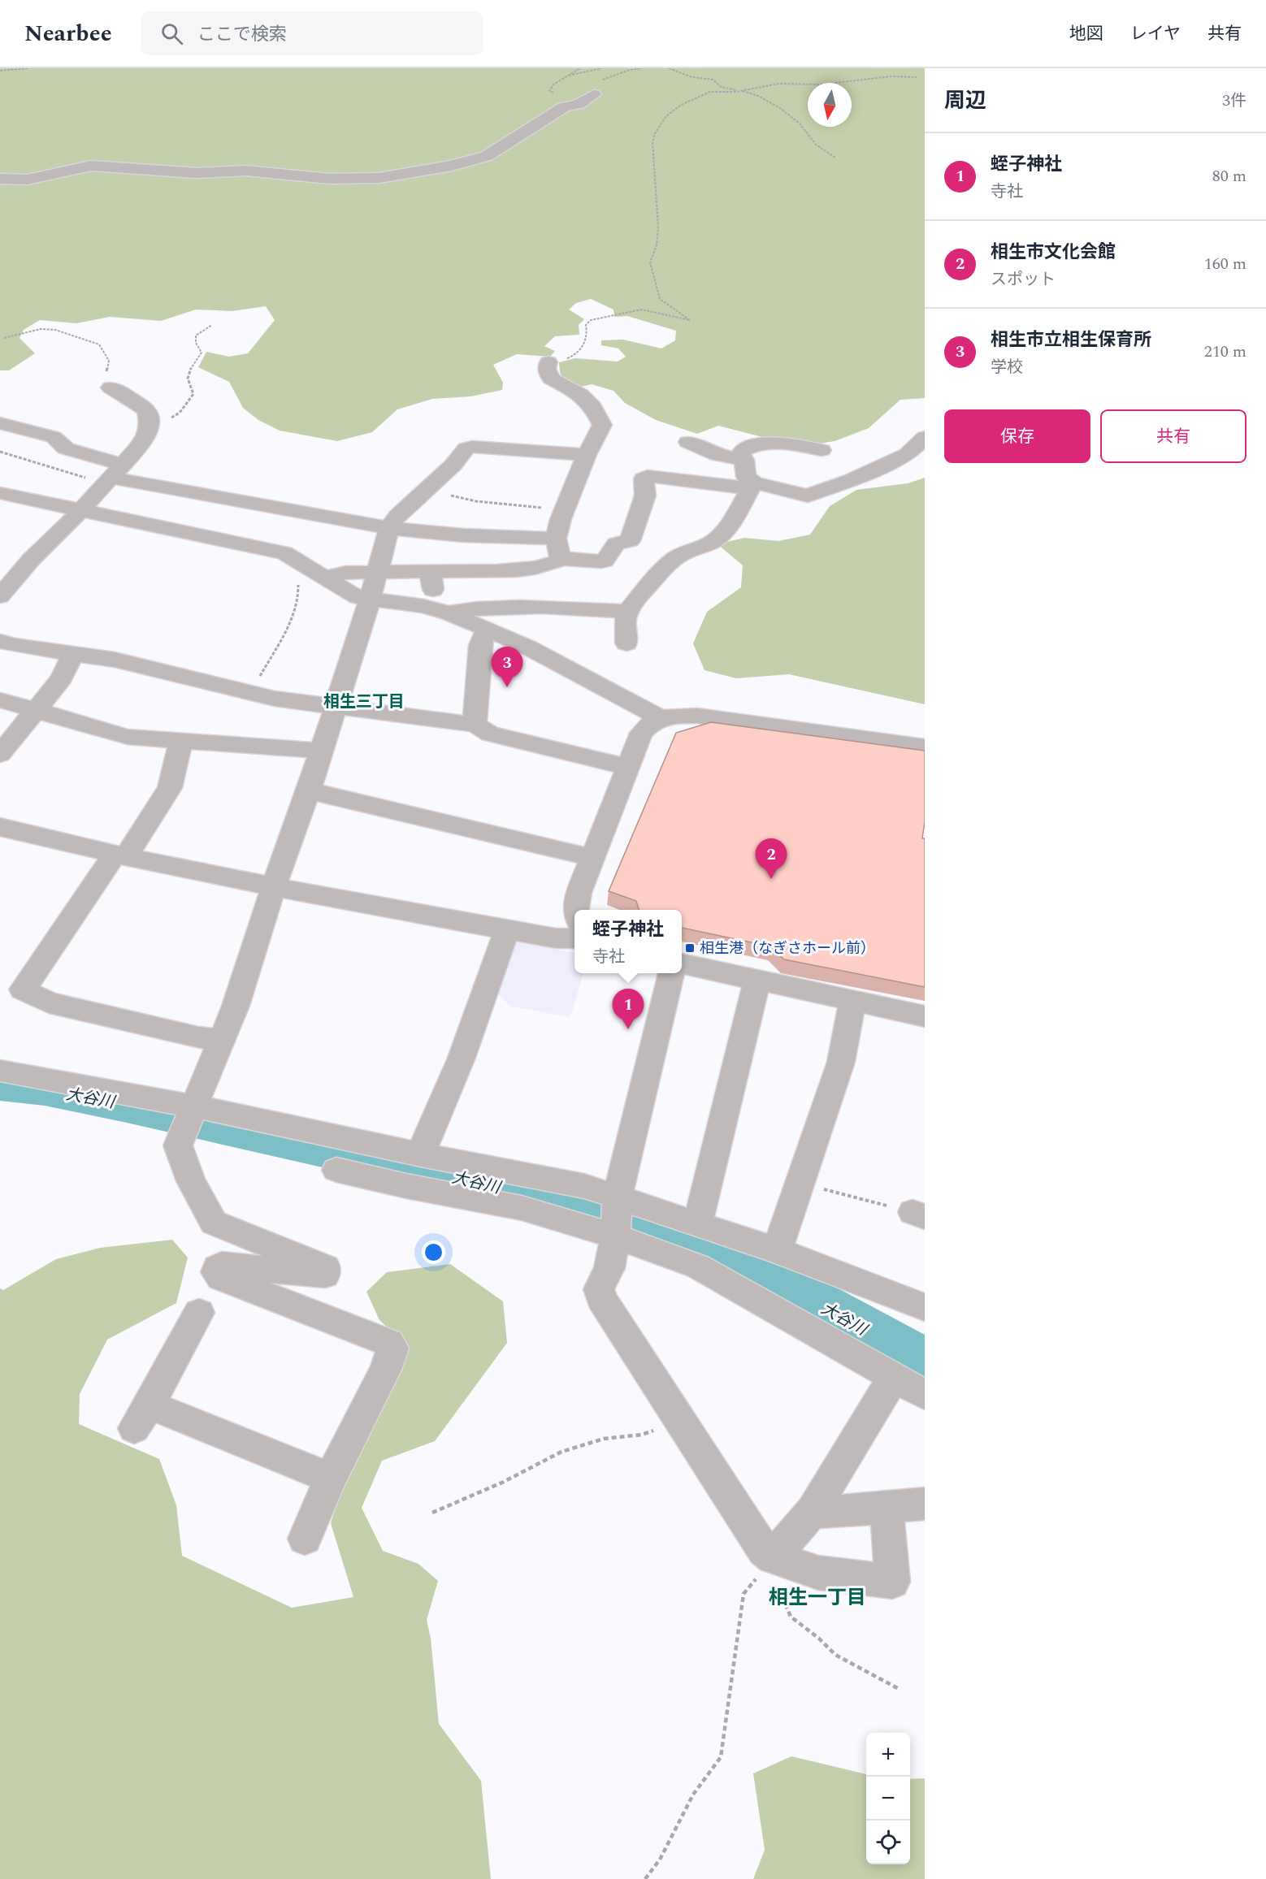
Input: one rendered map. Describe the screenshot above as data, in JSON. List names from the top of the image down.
{
  "districts": ["相生三丁目", "相生一丁目"],
  "water": ["大谷川"],
  "places": {
    "transit": ["相生港（なぎさホール前）"]
  },
  "north": "bottom",
  "page": {
    "header": "Nearbee",
    "search": "ここで検索",
    "nav": ["地図", "レイヤ", "共有"],
    "heading": ["周辺", "3件"],
    "list": [
      {
        "mark": "1",
        "name": "蛭子神社",
        "note": "寺社",
        "value": "80 m"
      },
      {
        "mark": "2",
        "name": "相生市文化会館",
        "note": "スポット",
        "value": "160 m"
      },
      {
        "mark": "3",
        "name": "相生市立相生保育所",
        "note": "学校",
        "value": "210 m"
      }
    ],
    "buttons": ["保存", "共有"],
    "pins": ["3", "2", "1"],
    "popup": ["蛭子神社", "寺社"],
    "map_buttons": ["+", "−"]
  }
}
